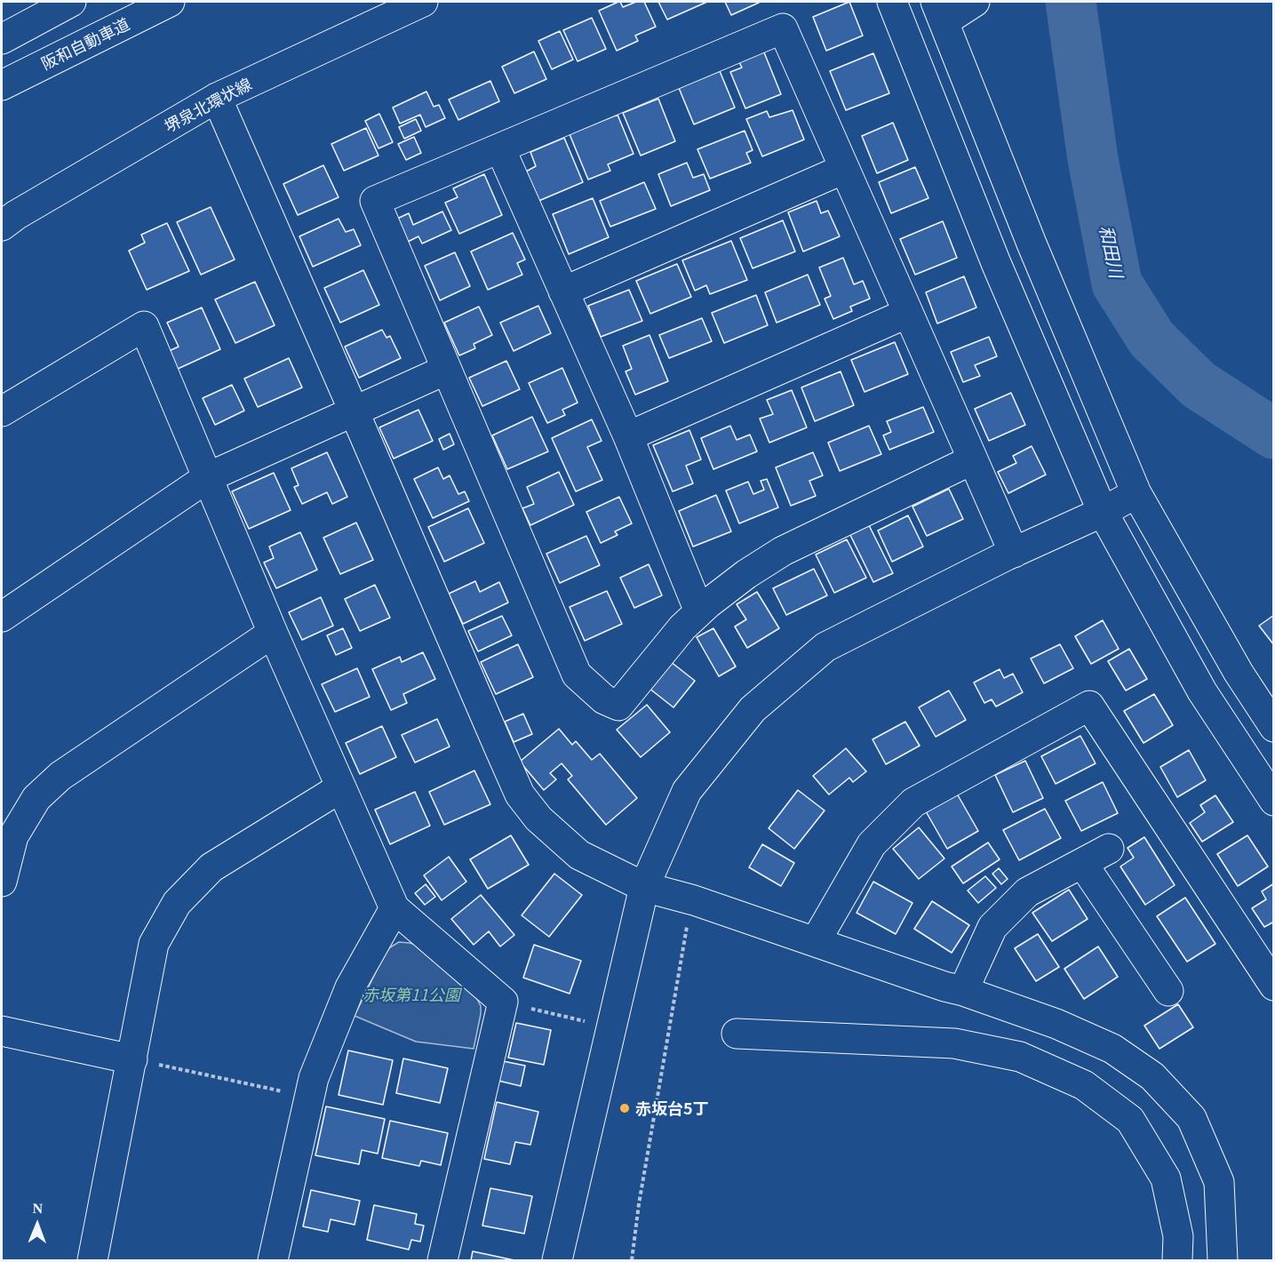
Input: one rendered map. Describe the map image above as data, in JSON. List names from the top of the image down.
{
  "streets": {
    "main road": ["阪和自動車道", "堺泉北環状線"]
  },
  "water": ["和田川"],
  "parks": ["赤坂第11公園"],
  "places": ["赤坂台5丁"],
  "north": "top"
}
